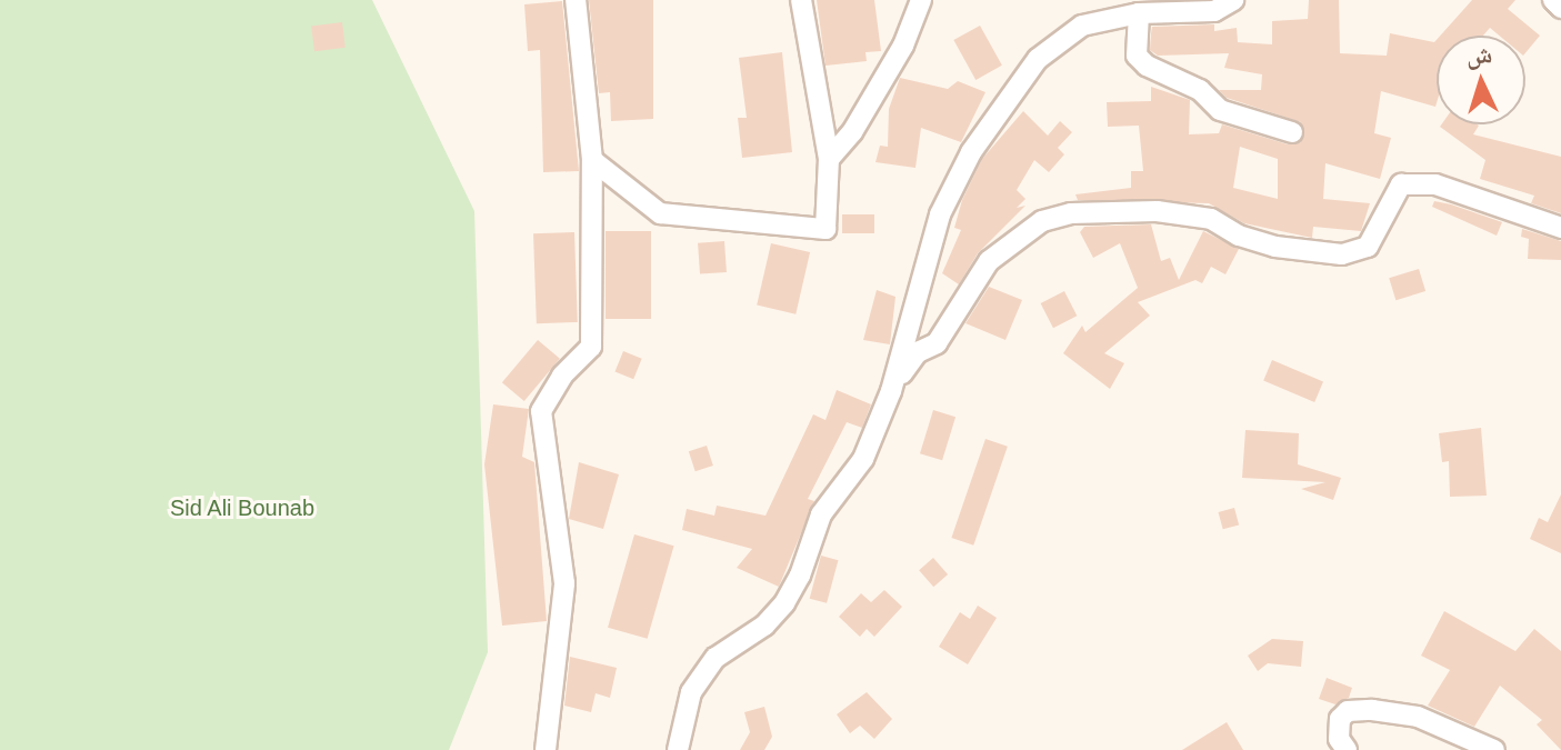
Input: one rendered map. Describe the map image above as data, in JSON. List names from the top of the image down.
{
  "parks": ["Sid Ali Bounab"],
  "north": "top"
}
